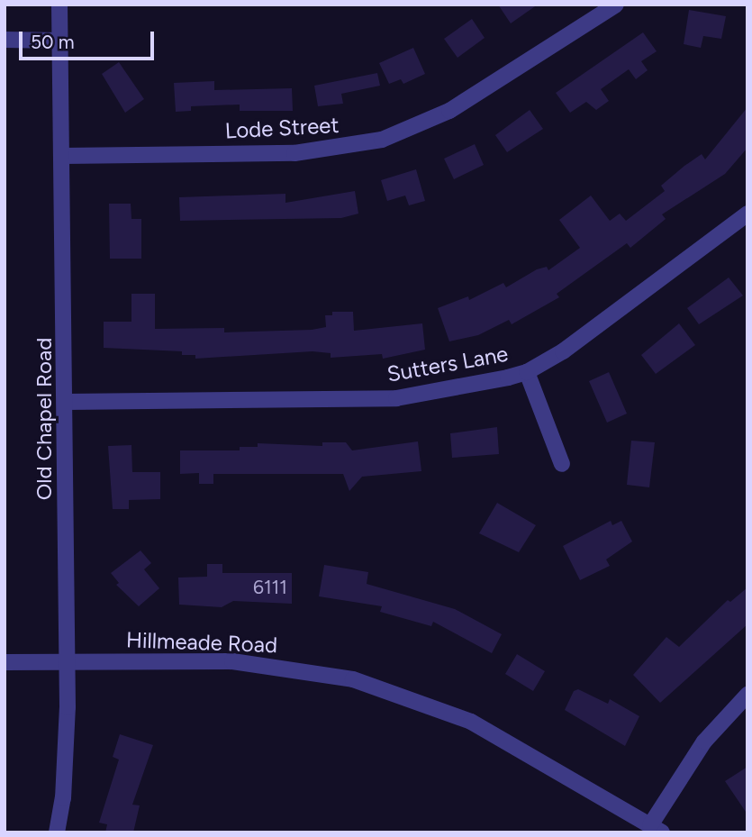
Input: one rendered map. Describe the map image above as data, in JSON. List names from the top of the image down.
{
  "streets": {
    "street": [
      "Lode Street",
      "Sutters Lane",
      "Old Chapel Road",
      "Hillmeade Road"
    ]
  },
  "crossings": [
    ["Lode Street", "Old Chapel Road"],
    ["Sutters Lane", "Old Chapel Road"],
    ["Old Chapel Road", "Hillmeade Road"]
  ],
  "house_numbers": ["6111"],
  "scale_bar": "50 m"
}
